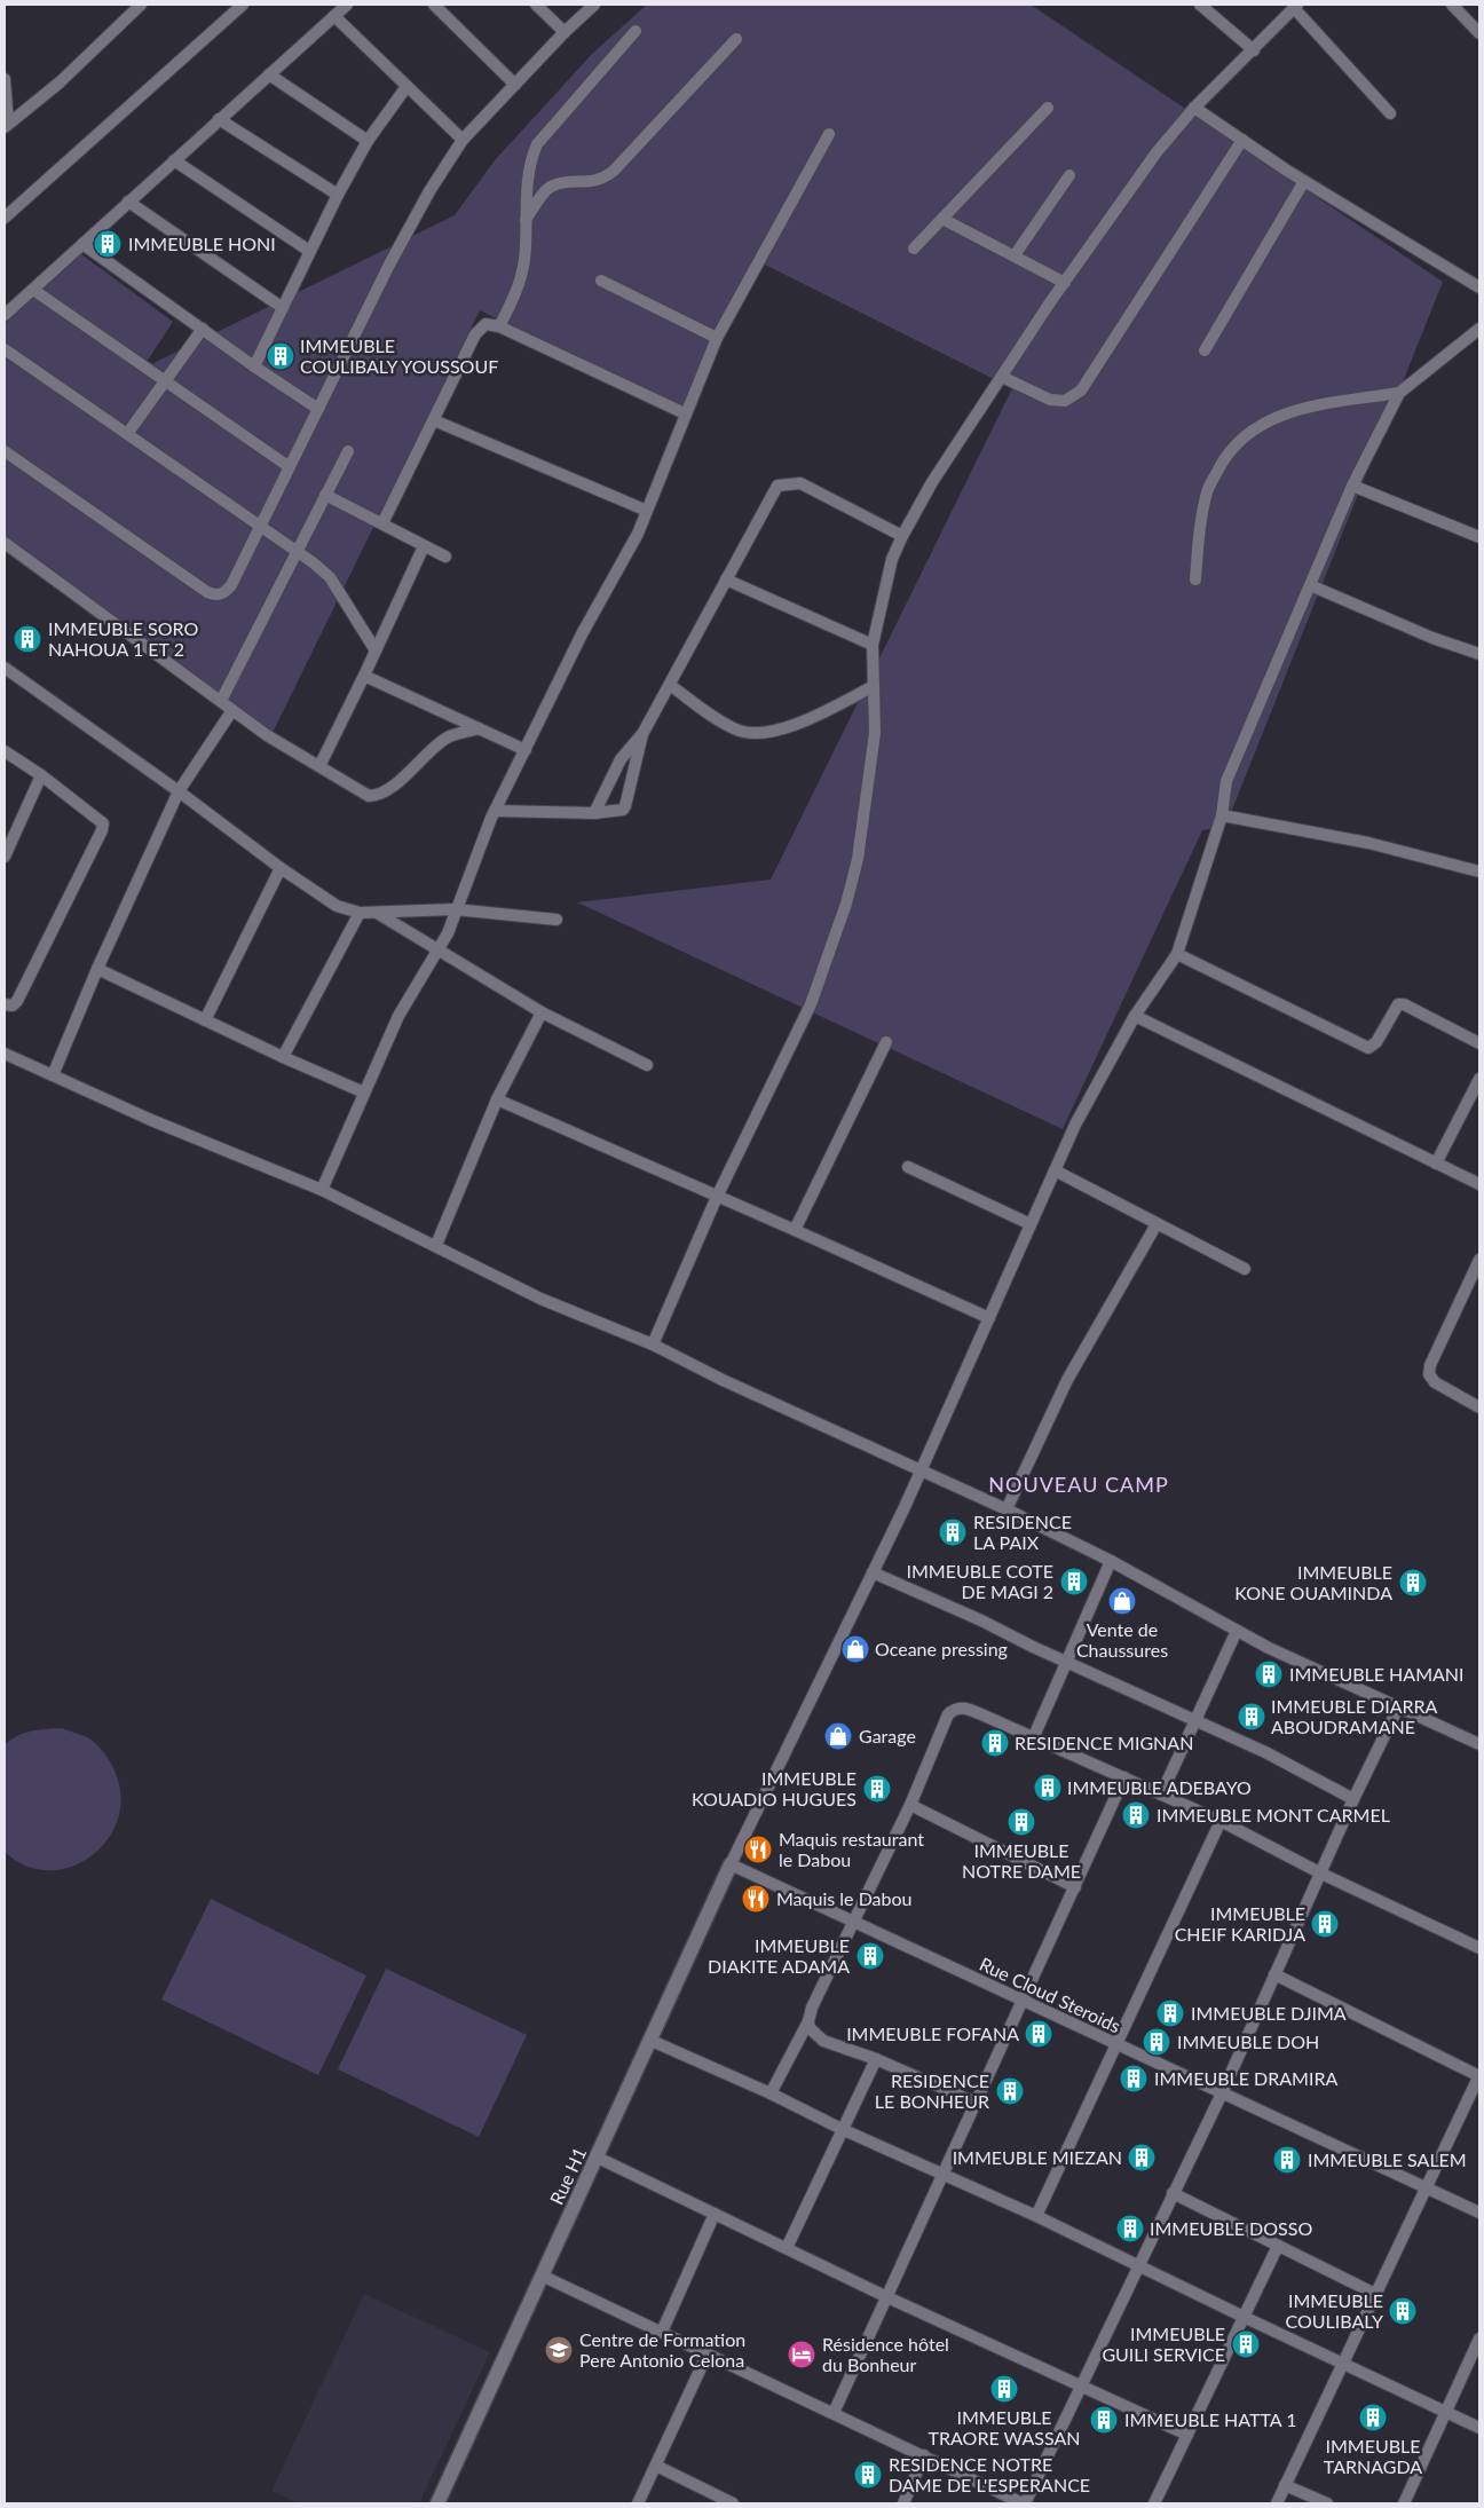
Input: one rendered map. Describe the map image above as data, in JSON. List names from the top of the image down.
{
  "streets": {
    "street": ["Rue Cloud Steroids", "Rue H1"]
  },
  "crossings": [
    ["Rue Cloud Steroids", "Rue H1"]
  ],
  "districts": ["NOUVEAU CAMP"],
  "places": {
    "building": [
      "IMMEUBLE HONI",
      "IMMEUBLE COULIBALY YOUSSOUF",
      "IMMEUBLE SORO NAHOUA 1 ET 2",
      "RESIDENCE LA PAIX",
      "IMMEUBLE COTE DE MAGI 2",
      "IMMEUBLE KONE OUAMINDA",
      "IMMEUBLE HAMANI",
      "IMMEUBLE DIARRA ABOUDRAMANE",
      "RESIDENCE MIGNAN",
      "IMMEUBLE ADEBAYO",
      "IMMEUBLE KOUADIO HUGUES",
      "IMMEUBLE MONT CARMEL",
      "IMMEUBLE NOTRE DAME",
      "IMMEUBLE CHEIF KARIDJA",
      "IMMEUBLE DIAKITE ADAMA",
      "IMMEUBLE DJIMA",
      "IMMEUBLE FOFANA",
      "IMMEUBLE DOH",
      "IMMEUBLE DRAMIRA",
      "RESIDENCE LE BONHEUR",
      "IMMEUBLE MIEZAN",
      "IMMEUBLE SALEM",
      "IMMEUBLE DOSSO",
      "IMMEUBLE COULIBALY",
      "IMMEUBLE GUILI SERVICE",
      "IMMEUBLE TRAORE WASSAN",
      "IMMEUBLE TARNAGDA",
      "IMMEUBLE HATTA 1",
      "RESIDENCE NOTRE DAME DE L'ESPERANCE"
    ],
    "shop": ["Vente de Chaussures", "Oceane pressing", "Garage"],
    "restaurant": ["Maquis restaurant le Dabou", "Maquis le Dabou"],
    "school or university": ["Centre de Formation Pere Antonio Celona"],
    "hotel": ["Résidence hôtel du Bonheur"]
  }
}
